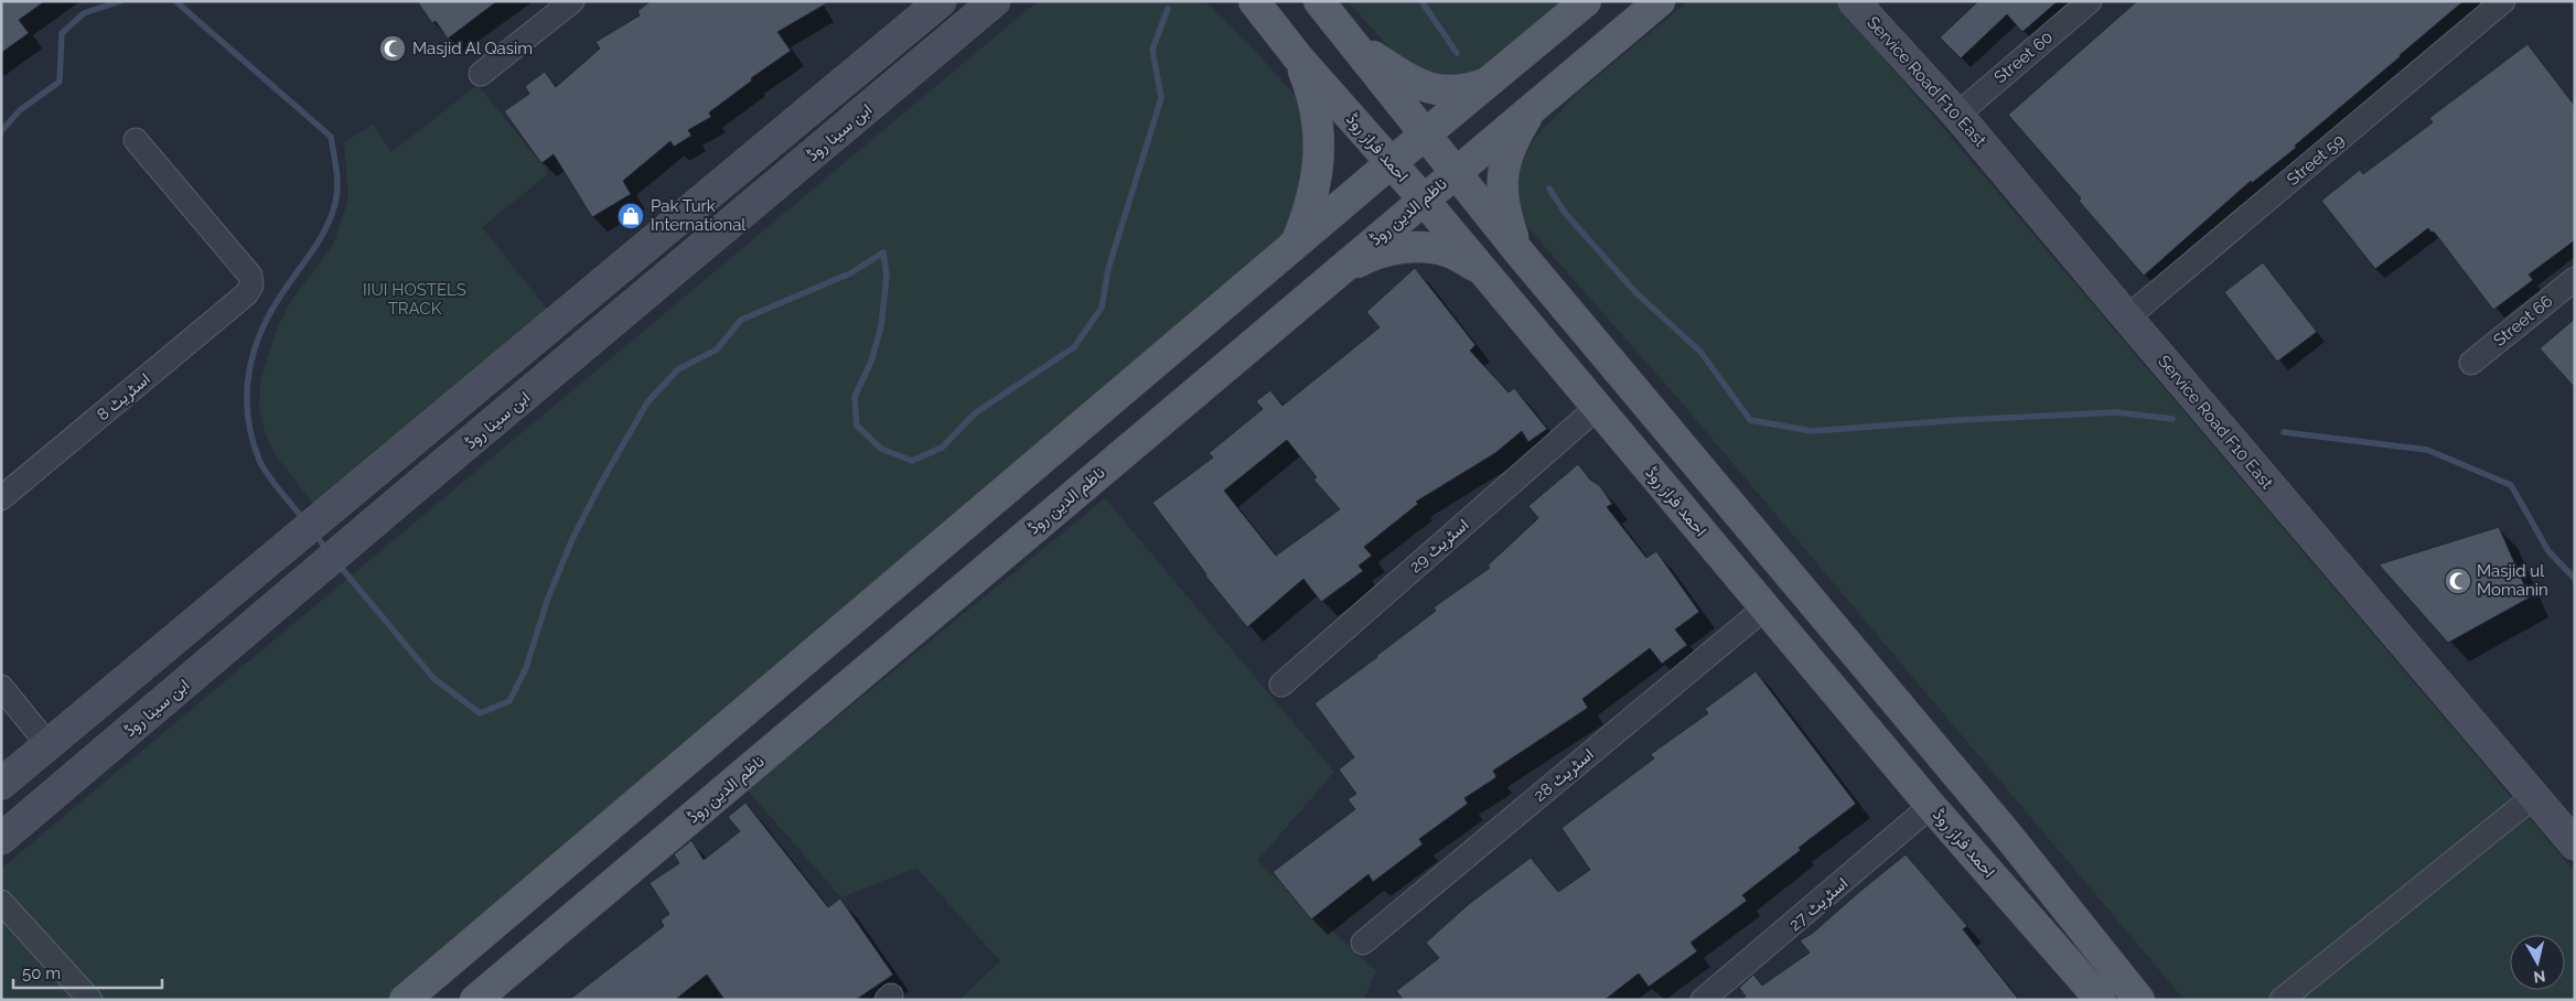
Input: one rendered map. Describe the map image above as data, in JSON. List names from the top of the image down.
{
  "streets": {
    "main road": [
      "Service Road F10 East",
      "ابن سینا روڈ",
      "احمد فراز روڈ",
      "ناظم الدین روڈ"
    ],
    "street": [
      "Street 60",
      "Street 59",
      "Street 66",
      "اسٹریٹ 8",
      "اسٹریٹ 29",
      "اسٹریٹ 28",
      "اسٹریٹ 27"
    ]
  },
  "crossings": [
    ["Street 60", "Service Road F10 East"],
    ["Service Road F10 East", "Street 59"],
    ["احمد فراز روڈ", "ناظم الدین روڈ"],
    ["احمد فراز روڈ", "اسٹریٹ 29"],
    ["احمد فراز روڈ", "اسٹریٹ 28"],
    ["احمد فراز روڈ", "اسٹریٹ 27"]
  ],
  "parks": ["IIUI HOSTELS TRACK"],
  "places": {
    "mosque": ["Masjid Al Qasim", "Masjid ul Momanin"],
    "shop": ["Pak Turk International"]
  },
  "scale_bar": "50 m",
  "north": "bottom"
}
